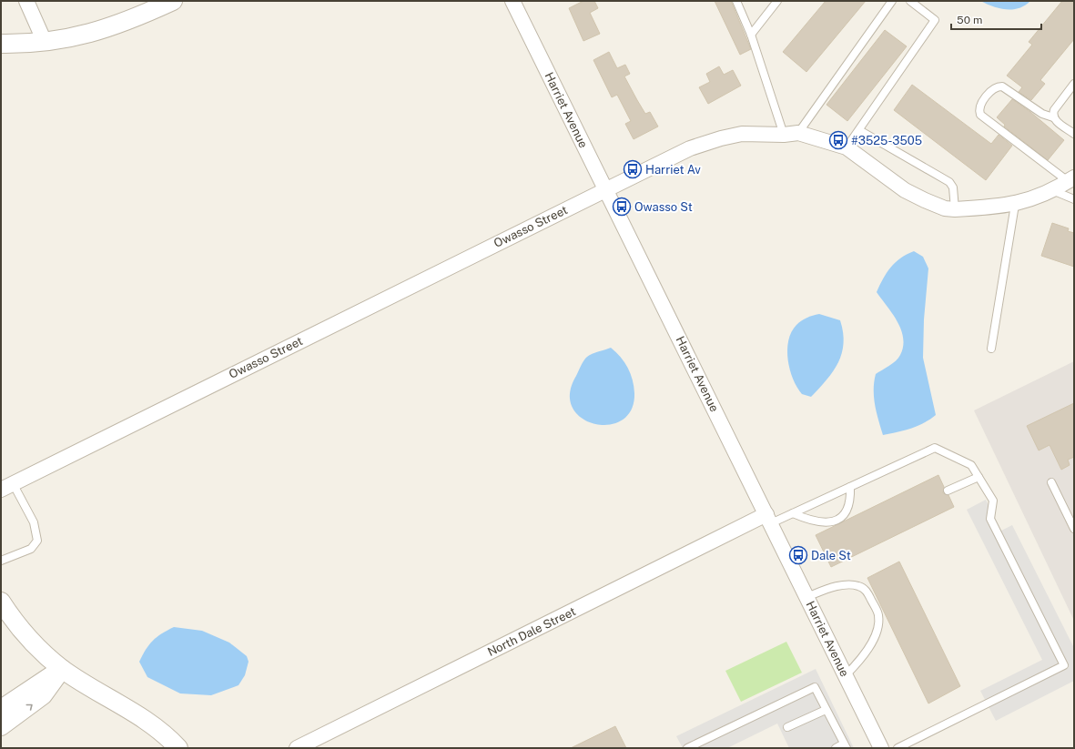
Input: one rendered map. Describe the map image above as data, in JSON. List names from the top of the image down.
{
  "streets": {
    "street": ["Harriet Avenue", "Owasso Street", "North Dale Street"]
  },
  "crossings": [
    ["Harriet Avenue", "Owasso Street"],
    ["Harriet Avenue", "North Dale Street"]
  ],
  "places": {
    "bus stop": [
      "#3525-3505",
      "Harriet Av",
      "Owasso St",
      "Dale St"
    ]
  },
  "scale_bar": "50 m"
}
